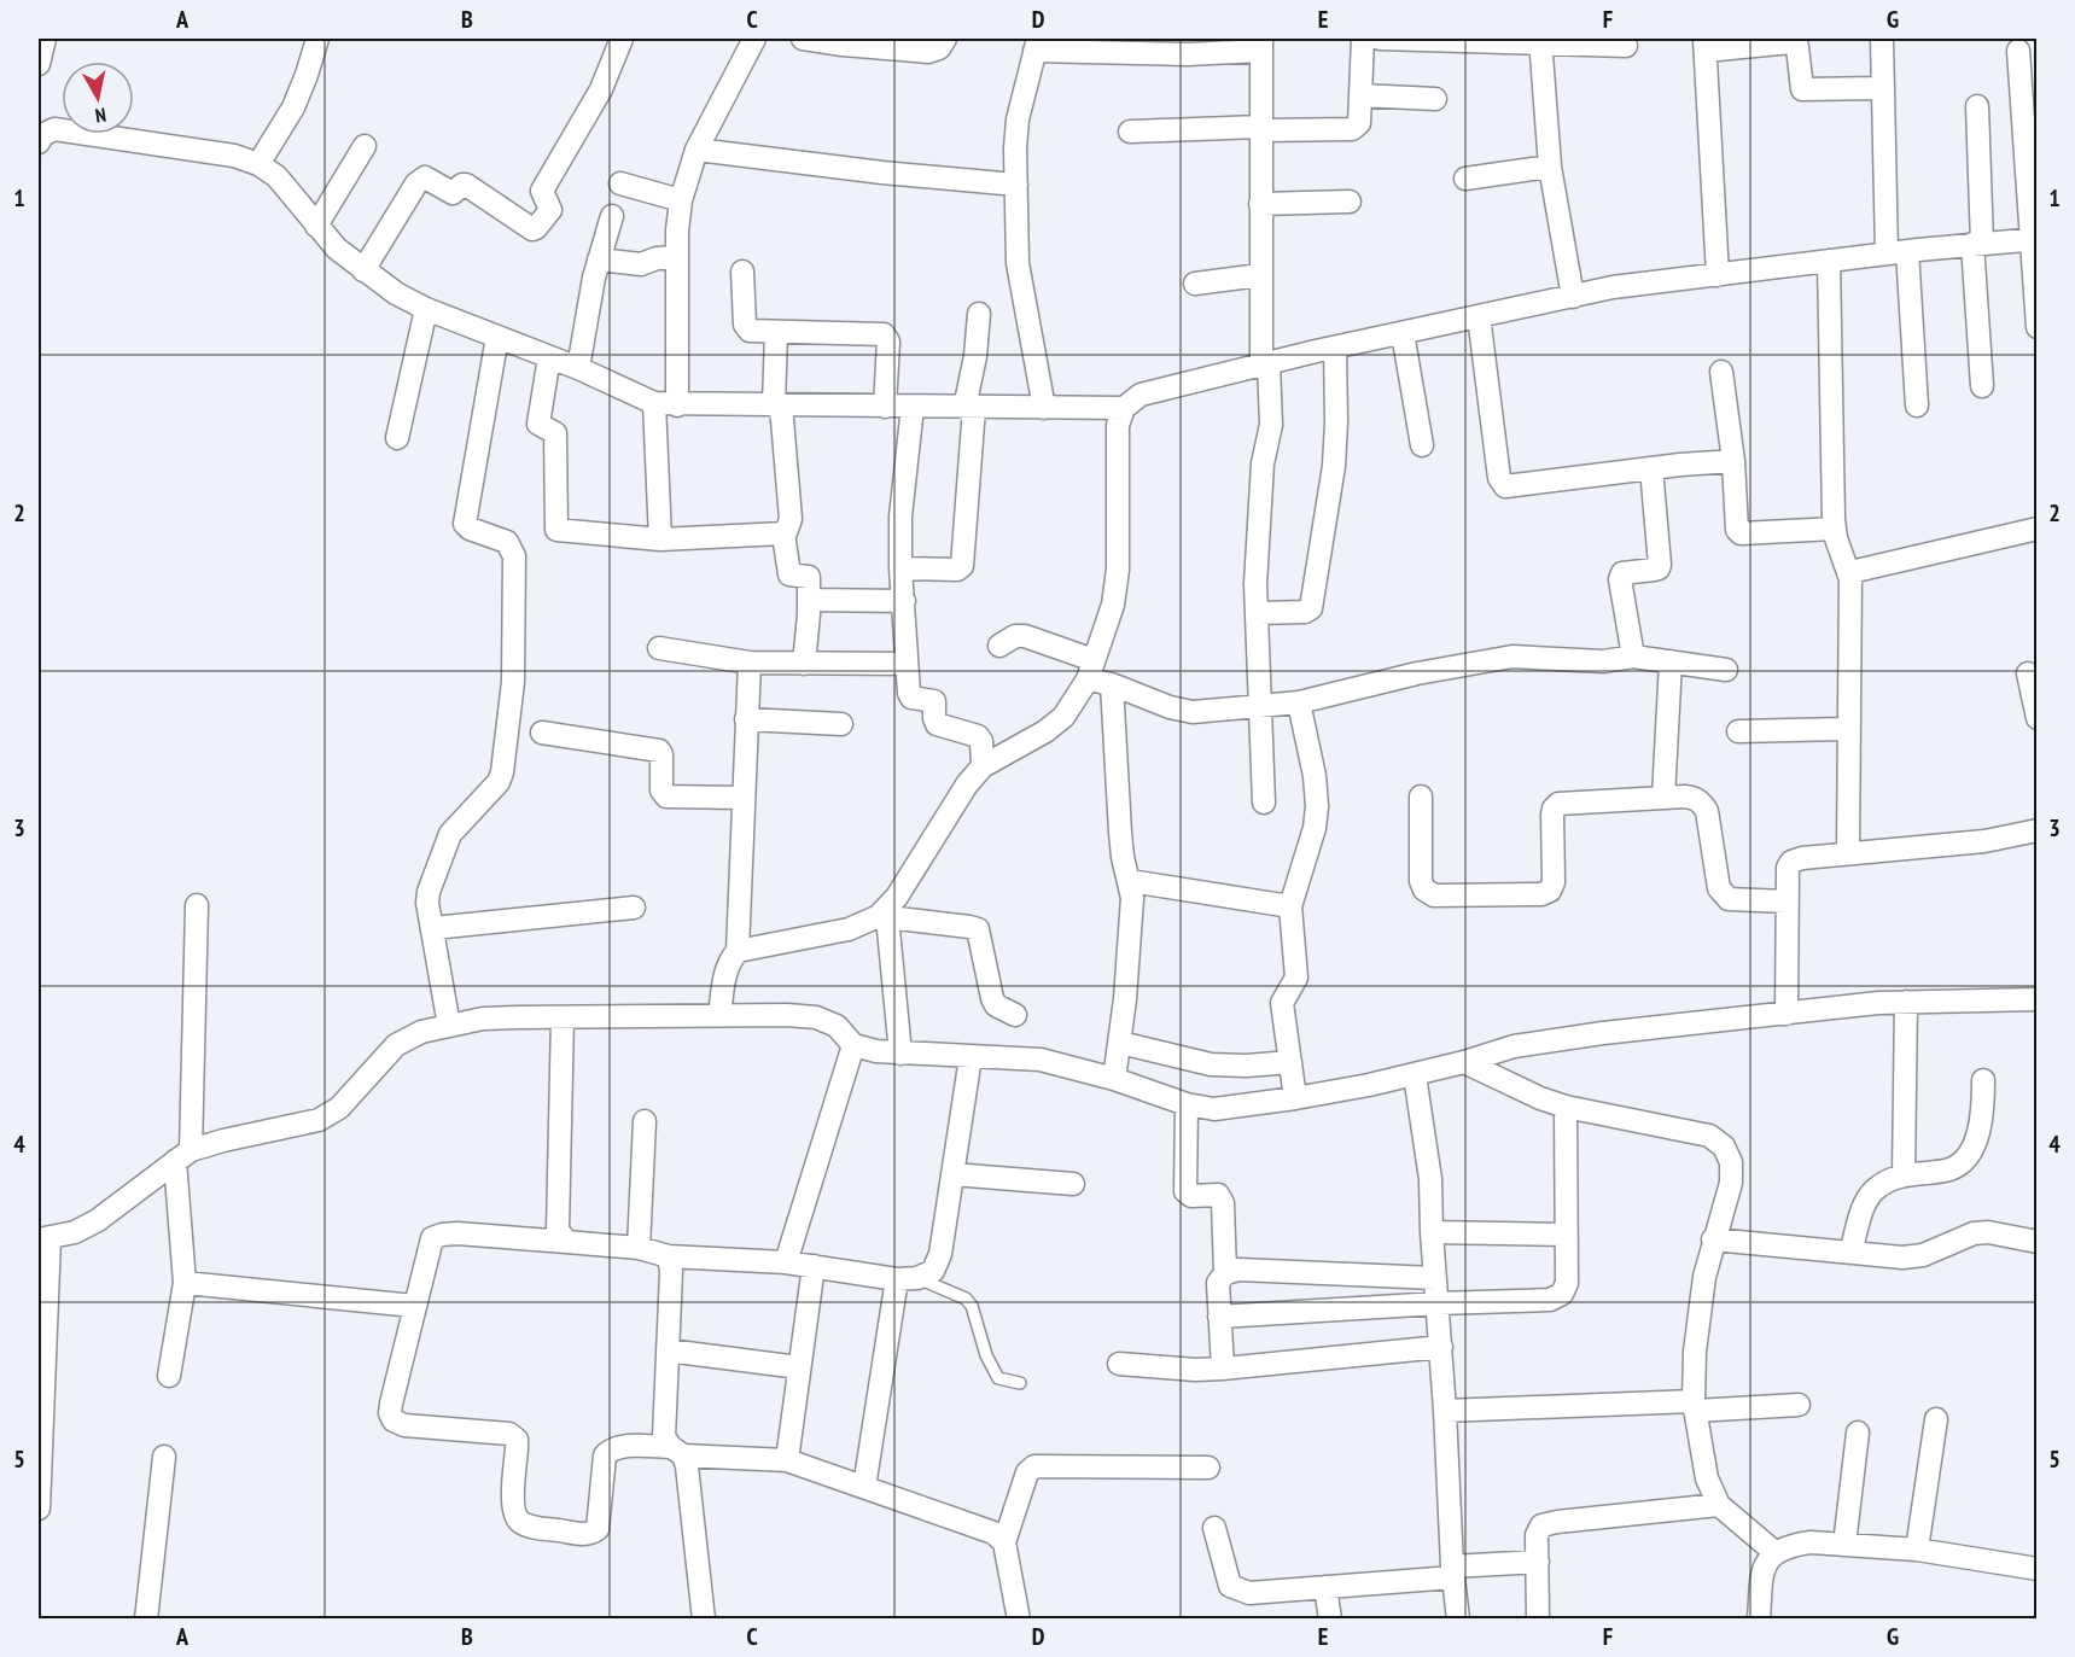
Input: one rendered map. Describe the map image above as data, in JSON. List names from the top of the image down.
{
  "north": "bottom",
  "grid": {
    "columns": [
      "A",
      "B",
      "C",
      "D",
      "E",
      "F",
      "G"
    ],
    "rows": [
      "1",
      "2",
      "3",
      "4",
      "5"
    ]
  }
}
